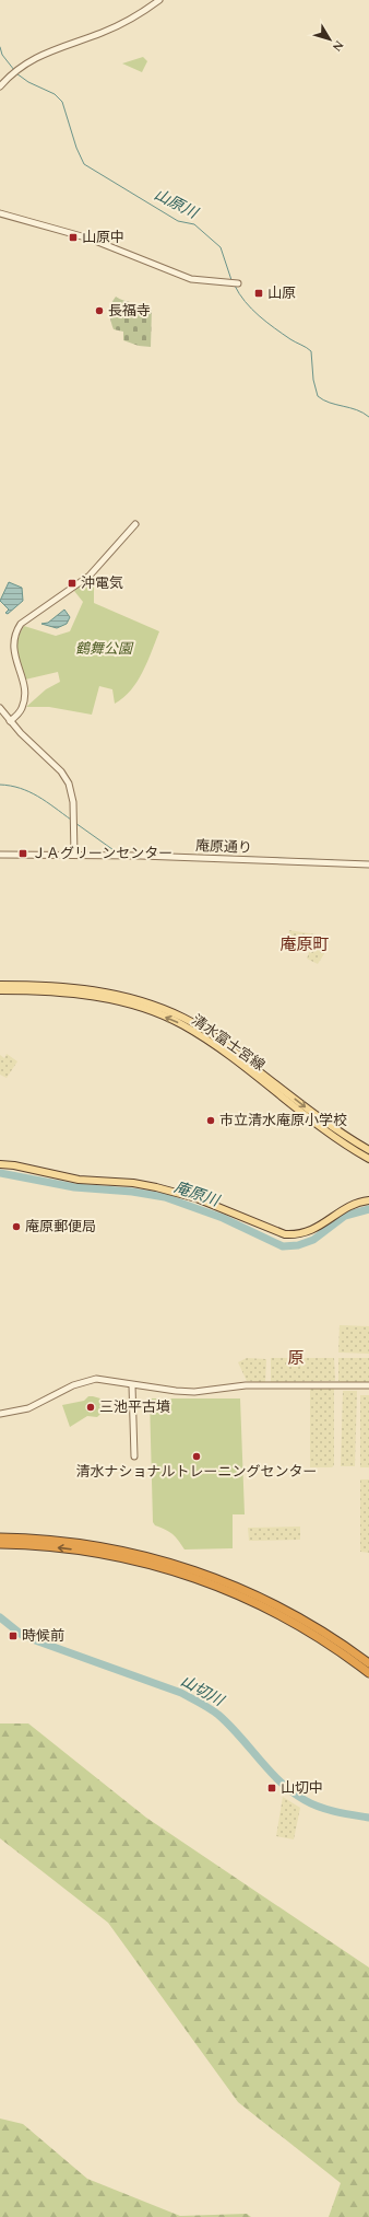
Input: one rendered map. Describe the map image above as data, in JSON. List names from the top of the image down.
{
  "streets": {
    "main road": ["清水富士宮線"],
    "street": ["庵原通り"]
  },
  "districts": ["庵原町", "原"],
  "water": ["山原川", "庵原川", "山切川"],
  "parks": ["鶴舞公園"],
  "places": {
    "transit": [
      "山原中",
      "山原",
      "沖電気",
      "ＪＡグリーンセンター",
      "時候前",
      "山切中"
    ],
    "other": [
      "長福寺",
      "市立清水庵原小学校",
      "庵原郵便局",
      "三池平古墳",
      "清水ナショナルトレーニングセンター"
    ]
  },
  "north": "bottom right"
}
